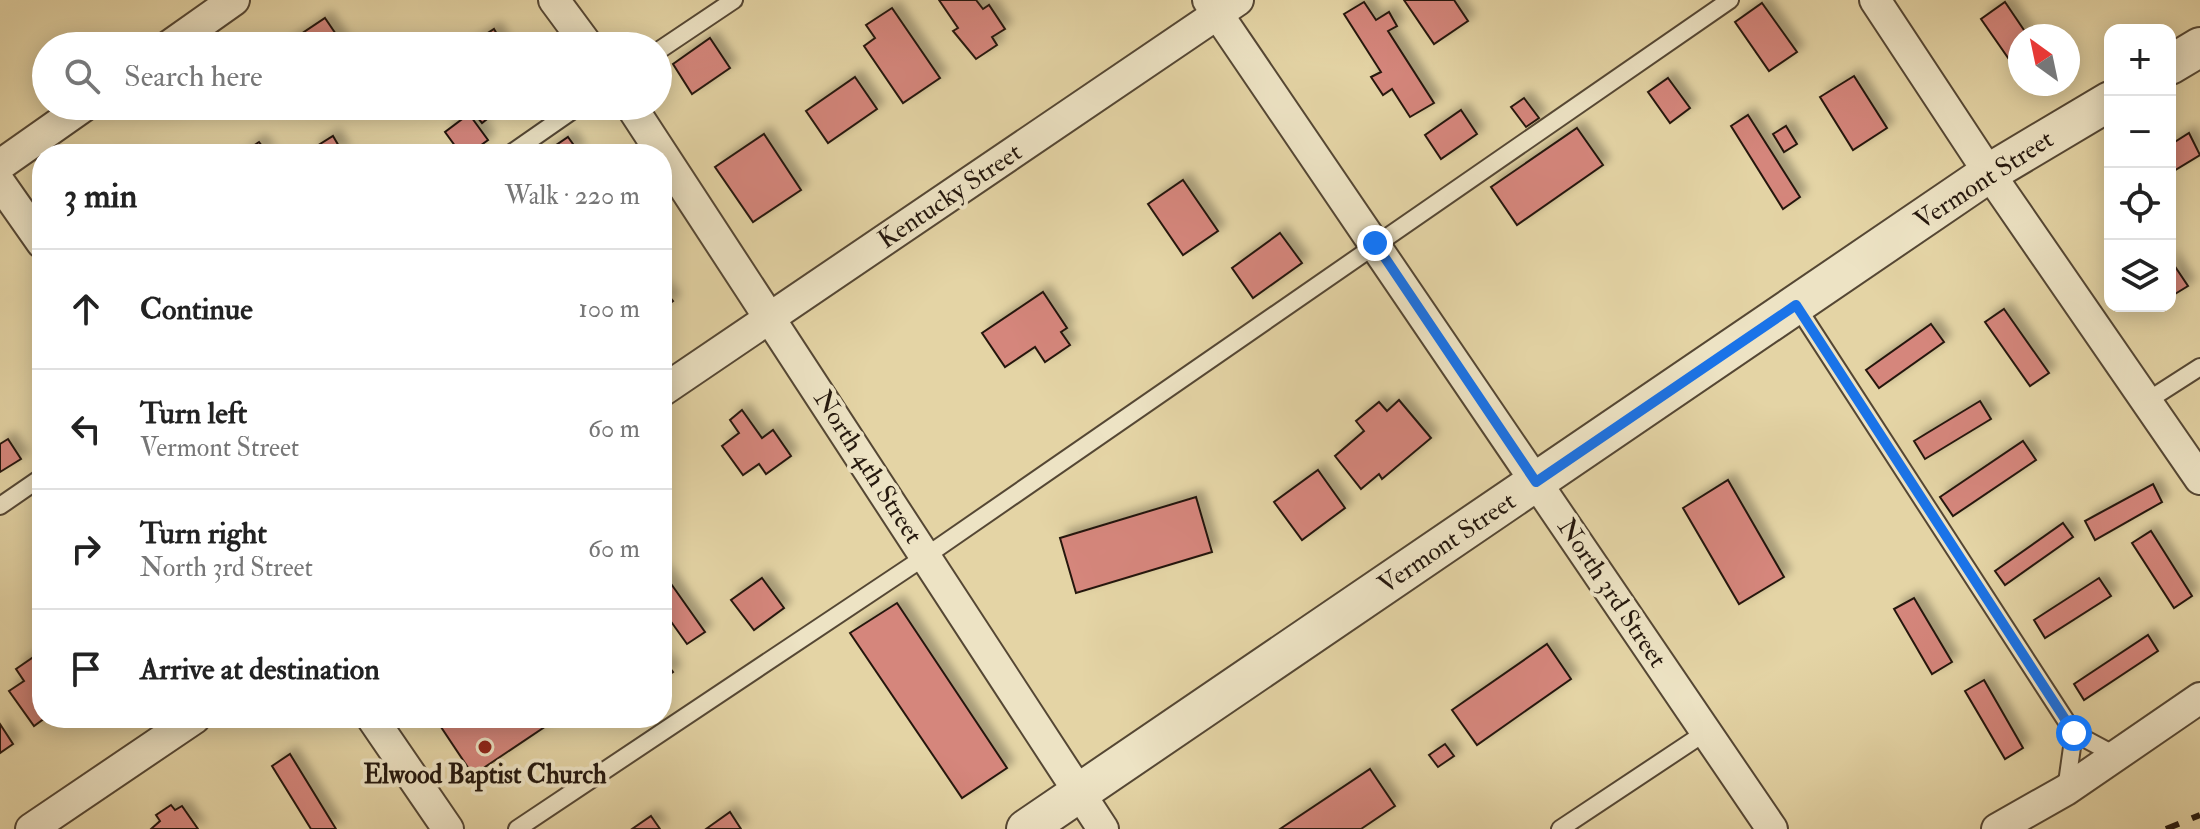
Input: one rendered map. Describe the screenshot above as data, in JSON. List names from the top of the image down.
{
  "streets": {
    "street": [
      "Vermont Street",
      "Kentucky Street",
      "North 4th Street",
      "North 3rd Street"
    ]
  },
  "crossings": [
    ["Vermont Street", "North 4th Street"],
    ["Vermont Street", "North 3rd Street"],
    ["Kentucky Street", "North 4th Street"],
    ["Kentucky Street", "North 3rd Street"]
  ],
  "places": ["Elwood Baptist Church"],
  "north": "top left",
  "page": {
    "map_buttons": ["+", "−"],
    "search": "Search here",
    "heading": ["3 min", "Walk · 220 m"],
    "list": [
      ["Continue", "100 m"],
      ["Turn left", "Vermont Street", "60 m"],
      ["Turn right", "North 3rd Street", "60 m"],
      "Arrive at destination"
    ]
  }
}
